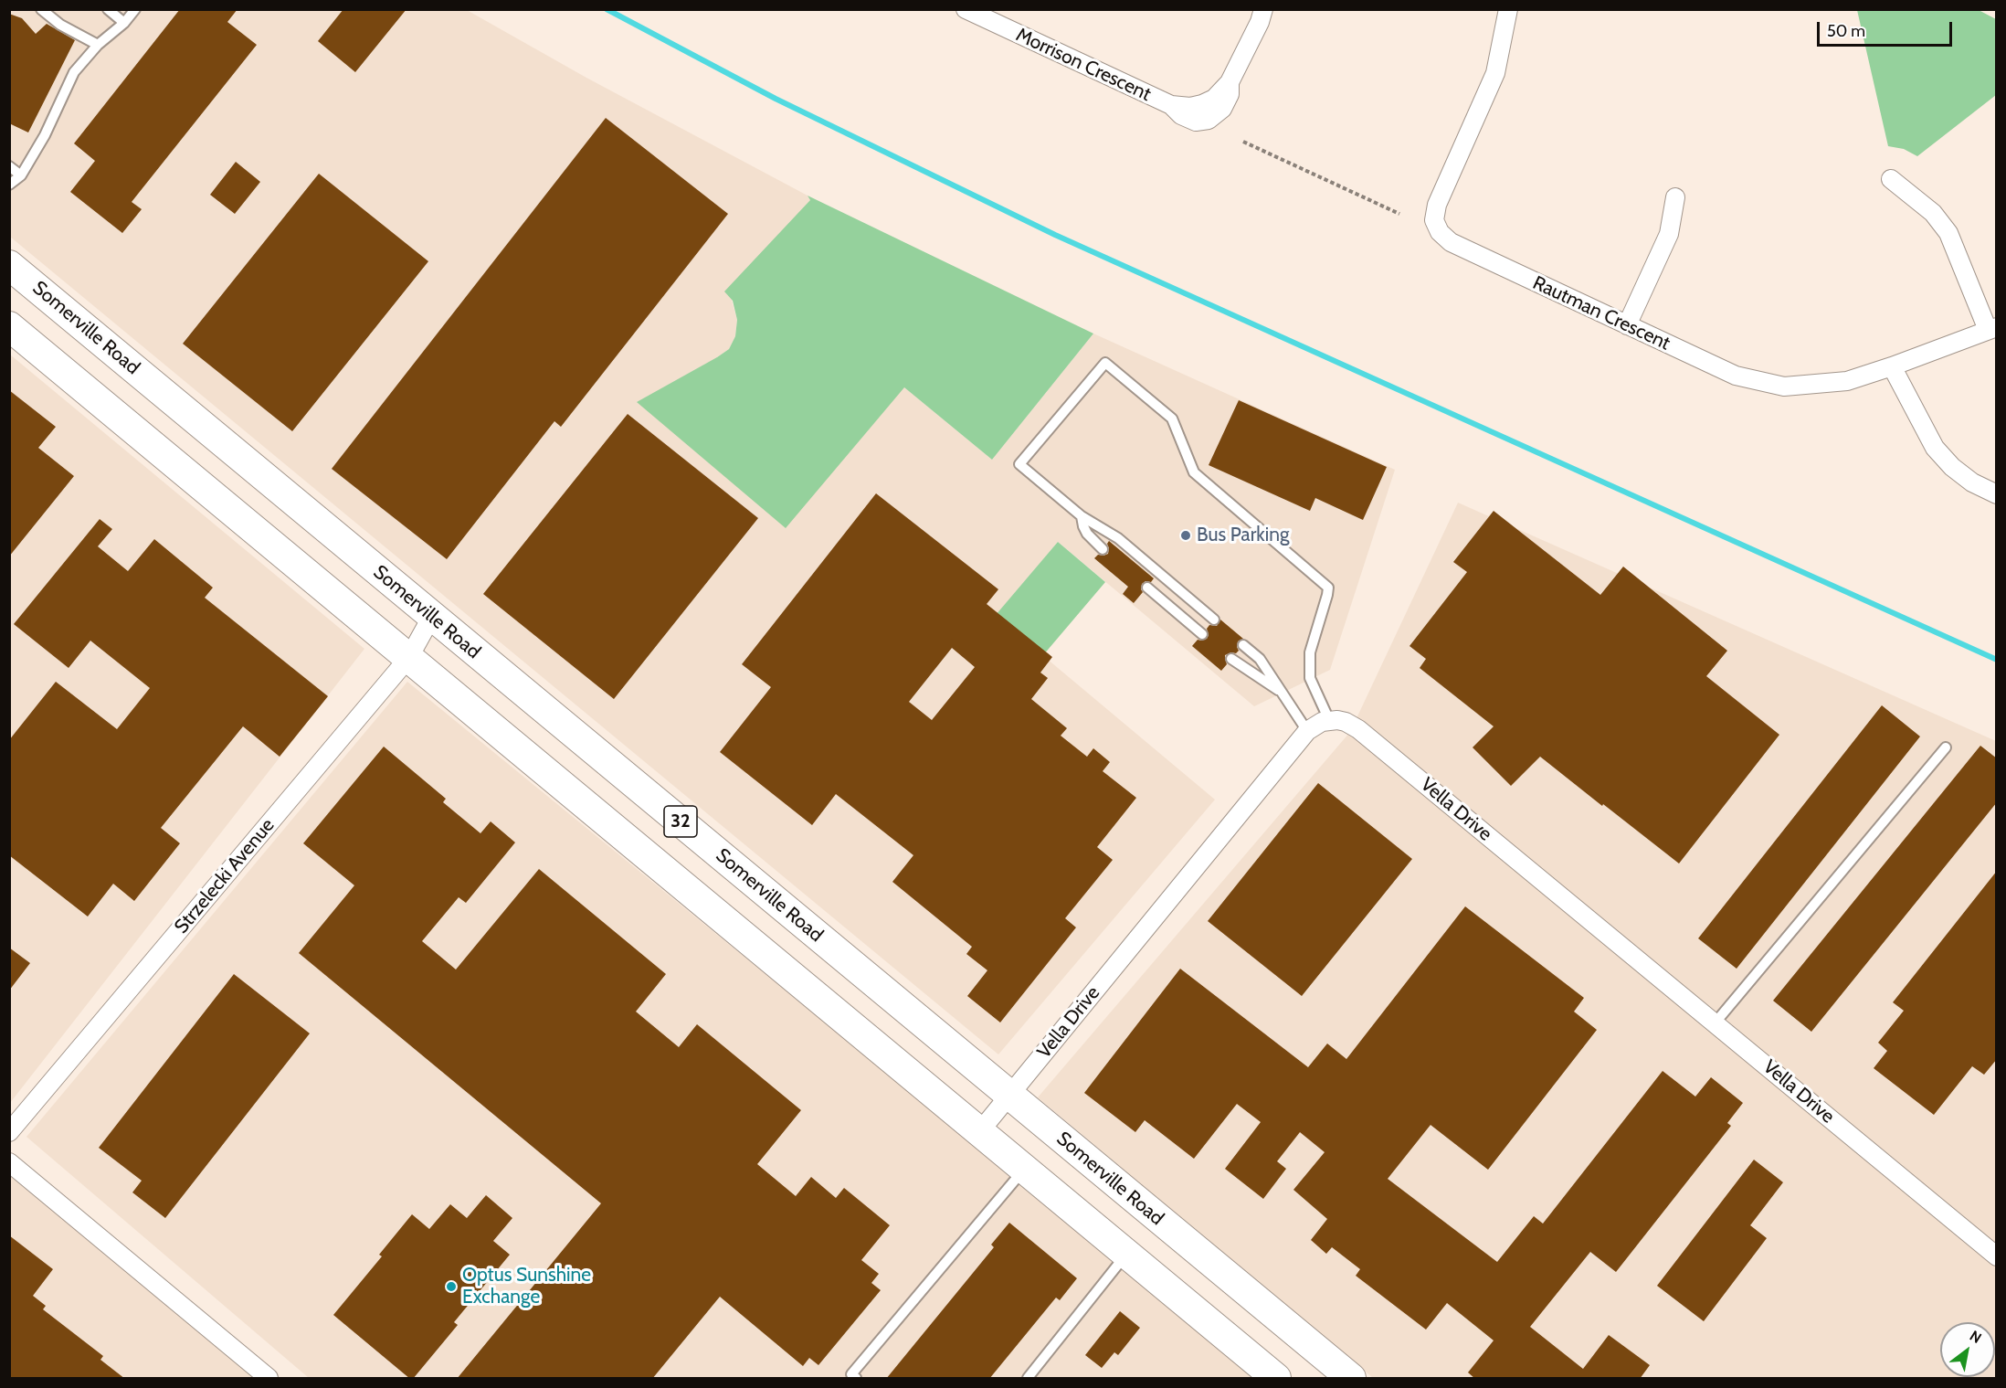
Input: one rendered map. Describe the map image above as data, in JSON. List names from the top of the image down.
{
  "streets": {
    "main road": ["Somerville Road", "32"],
    "street": [
      "Morrison Crescent",
      "Rautman Crescent",
      "Vella Drive",
      "Strzelecki Avenue"
    ]
  },
  "crossings": [
    ["Somerville Road", "Vella Drive"],
    ["Somerville Road", "Strzelecki Avenue"],
    ["Vella Drive", "32"],
    ["32", "Strzelecki Avenue"]
  ],
  "places": ["Bus Parking", "Optus Sunshine Exchange"],
  "scale_bar": "50 m",
  "north": "top right"
}
